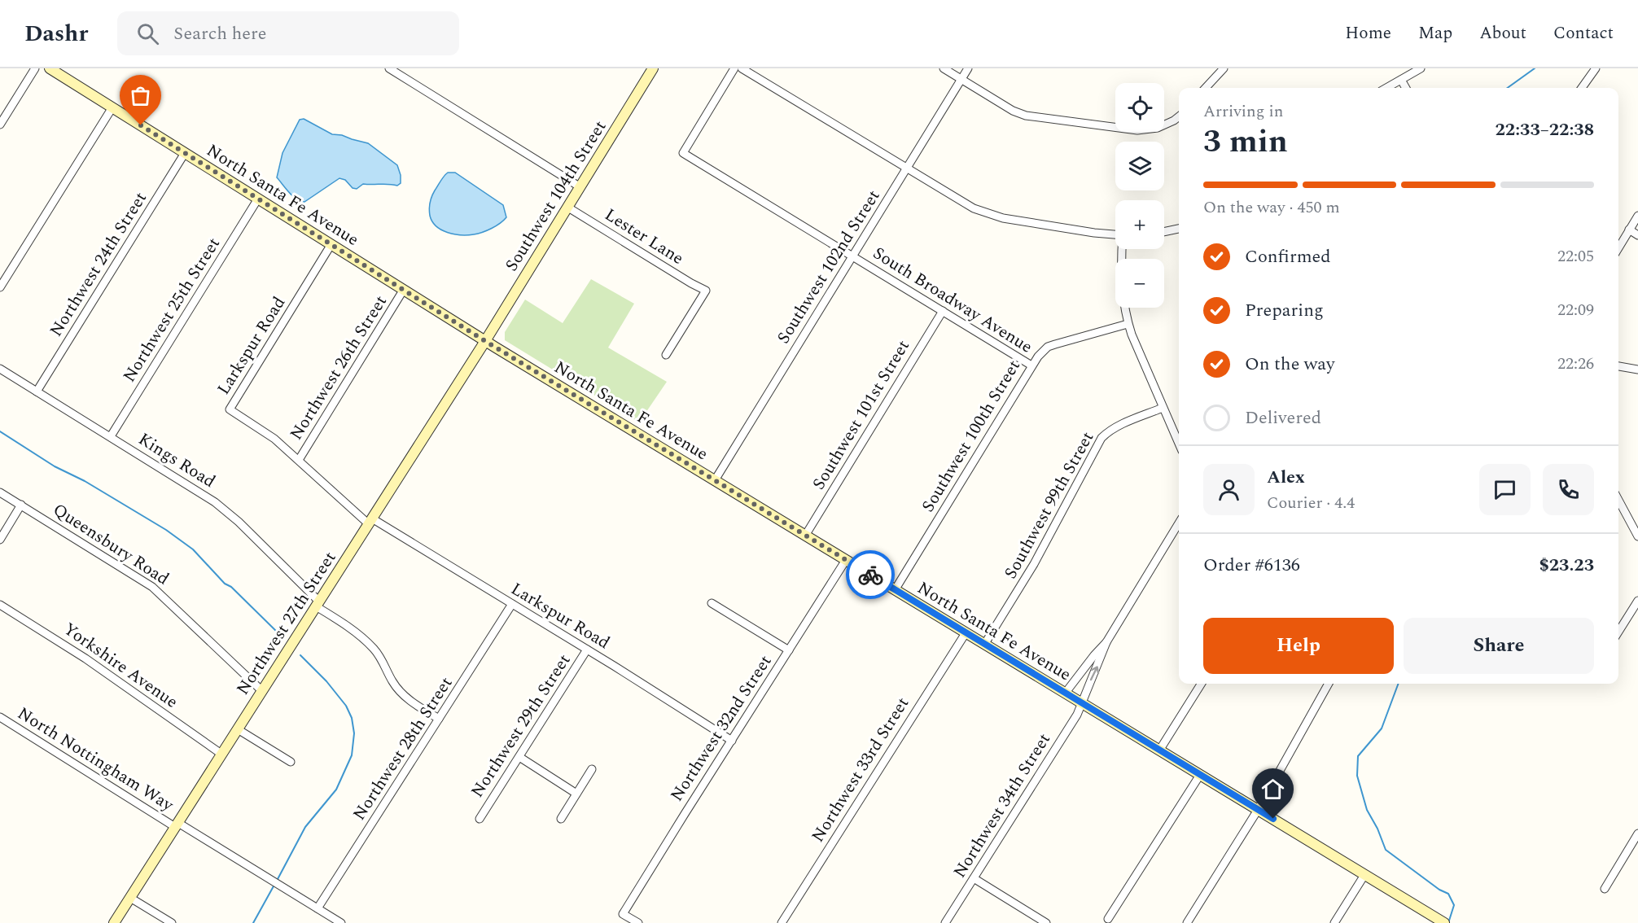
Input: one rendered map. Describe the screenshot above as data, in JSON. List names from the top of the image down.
{
  "streets": {
    "main road": ["North Santa Fe Avenue", "Southwest 104th Street", "Northwest 27th Street"],
    "street": [
      "Lester Lane",
      "Northwest 24th Street",
      "Southwest 102nd Street",
      "South Broadway Avenue",
      "Northwest 25th Street",
      "Larkspur Road",
      "Northwest 26th Street",
      "Southwest 101st Street",
      "Southwest 100th Street",
      "Kings Road",
      "Southwest 99th Street",
      "Queensbury Road",
      "Yorkshire Avenue",
      "Northwest 29th Street",
      "Northwest 32nd Street",
      "Northwest 28th Street",
      "North Nottingham Way",
      "Northwest 33rd Street",
      "Northwest 34th Street"
    ]
  },
  "crossings": [
    ["North Santa Fe Avenue", "Southwest 104th Street"],
    ["North Santa Fe Avenue", "Northwest 24th Street"],
    ["North Santa Fe Avenue", "Southwest 102nd Street"],
    ["North Santa Fe Avenue", "Northwest 25th Street"],
    ["North Santa Fe Avenue", "Larkspur Road"],
    ["North Santa Fe Avenue", "Northwest 26th Street"],
    ["North Santa Fe Avenue", "Southwest 101st Street"],
    ["North Santa Fe Avenue", "Southwest 100th Street"],
    ["North Santa Fe Avenue", "Southwest 99th Street"],
    ["North Santa Fe Avenue", "Northwest 27th Street"],
    ["North Santa Fe Avenue", "Northwest 32nd Street"],
    ["North Santa Fe Avenue", "Northwest 33rd Street"],
    ["North Santa Fe Avenue", "Northwest 34th Street"],
    ["Southwest 104th Street", "Lester Lane"],
    ["Southwest 104th Street", "Northwest 27th Street"],
    ["Northwest 24th Street", "Kings Road"],
    ["Southwest 102nd Street", "South Broadway Avenue"],
    ["South Broadway Avenue", "Southwest 101st Street"],
    ["South Broadway Avenue", "Southwest 100th Street"],
    ["Northwest 25th Street", "Kings Road"],
    ["Larkspur Road", "Northwest 26th Street"],
    ["Larkspur Road", "Northwest 27th Street"],
    ["Larkspur Road", "Northwest 29th Street"],
    ["Larkspur Road", "Northwest 32nd Street"],
    ["Larkspur Road", "Northwest 28th Street"],
    ["Kings Road", "Northwest 27th Street"],
    ["Kings Road", "Northwest 28th Street"],
    ["Queensbury Road", "Northwest 27th Street"],
    ["Northwest 27th Street", "Yorkshire Avenue"],
    ["Northwest 27th Street", "North Nottingham Way"],
    ["Northwest 28th Street", "North Nottingham Way"]
  ],
  "page": {
    "header": "Dashr",
    "search": "Search here",
    "nav": [
      "Home",
      "Map",
      "About",
      "Contact"
    ],
    "map_buttons": ["+", "−"],
    "heading": ["3 min", "Arriving in", "22:33–22:38"],
    "panel": [
      "Alex",
      "Courier · 4.4",
      "Order #6136",
      "$23.23"
    ],
    "bar": "On the way · 450 m",
    "list": [
      ["Confirmed", "22:05"],
      ["Preparing", "22:09"],
      ["On the way", "22:26"],
      "Delivered"
    ],
    "buttons": ["Help", "Share"]
  }
}
